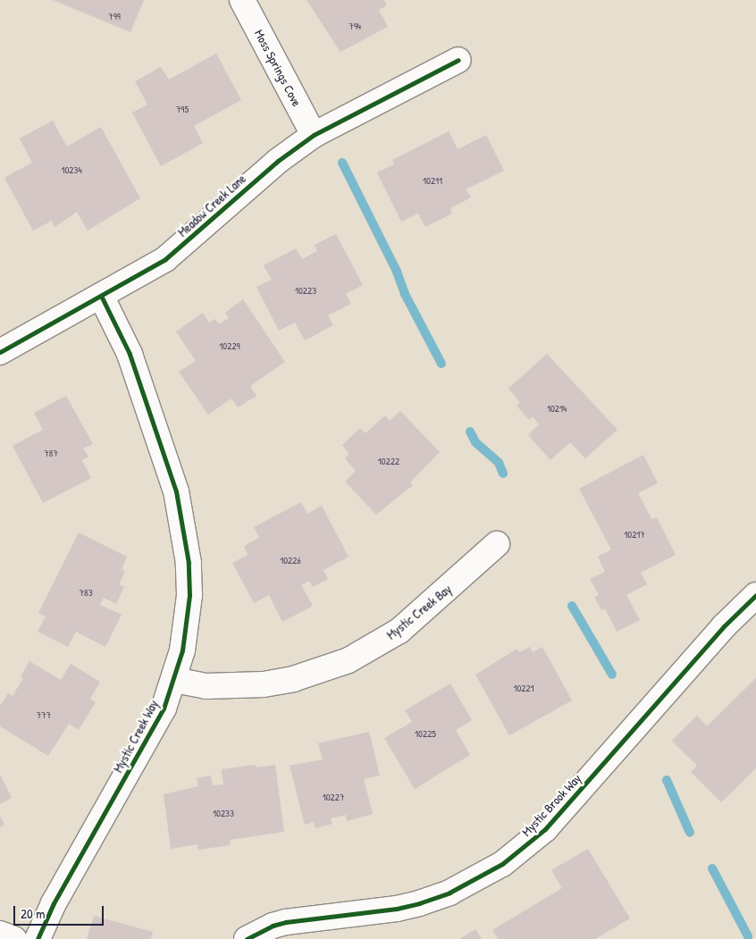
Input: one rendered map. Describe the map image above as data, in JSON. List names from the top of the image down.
{
  "streets": {
    "street": [
      "Moss Springs Cove",
      "Meadow Creek Lane",
      "Mystic Creek Bay",
      "Mystic Creek Way",
      "Mystic Brook Way"
    ]
  },
  "crossings": [
    ["Moss Springs Cove", "Meadow Creek Lane"],
    ["Meadow Creek Lane", "Mystic Creek Way"],
    ["Mystic Creek Bay", "Mystic Creek Way"]
  ],
  "house_numbers": [
    "799",
    "794",
    "795",
    "10234",
    "10211",
    "10223",
    "10229",
    "10214",
    "787",
    "10222",
    "10217",
    "10226",
    "783",
    "10221",
    "777",
    "10225",
    "10227",
    "10233"
  ],
  "scale_bar": "20 m"
}
